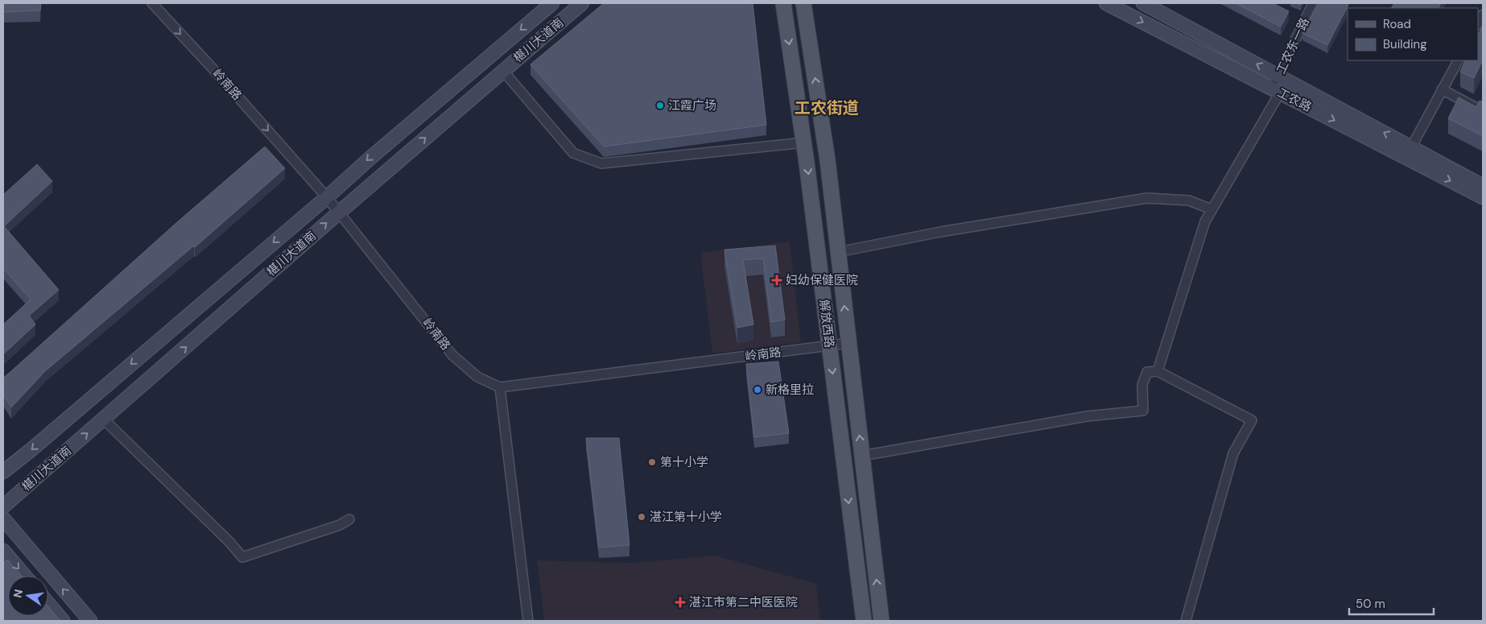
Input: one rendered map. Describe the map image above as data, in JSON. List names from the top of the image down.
{
  "streets": {
    "main road": ["解放西路"],
    "street": [
      "椹川大道南",
      "工农东一路",
      "岭南路",
      "工农路"
    ]
  },
  "crossings": [
    ["椹川大道南", "岭南路"],
    ["工农东一路", "工农路"],
    ["岭南路", "解放西路"]
  ],
  "districts": ["工农街道"],
  "places": {
    "other": [
      "江霞广场",
      "新格里拉",
      "第十小学",
      "湛江第十小学"
    ],
    "health": ["妇幼保健医院", "湛江市第二中医医院"]
  },
  "legend": ["Road", "Building"],
  "scale_bar": "50 m",
  "north": "left"
}
